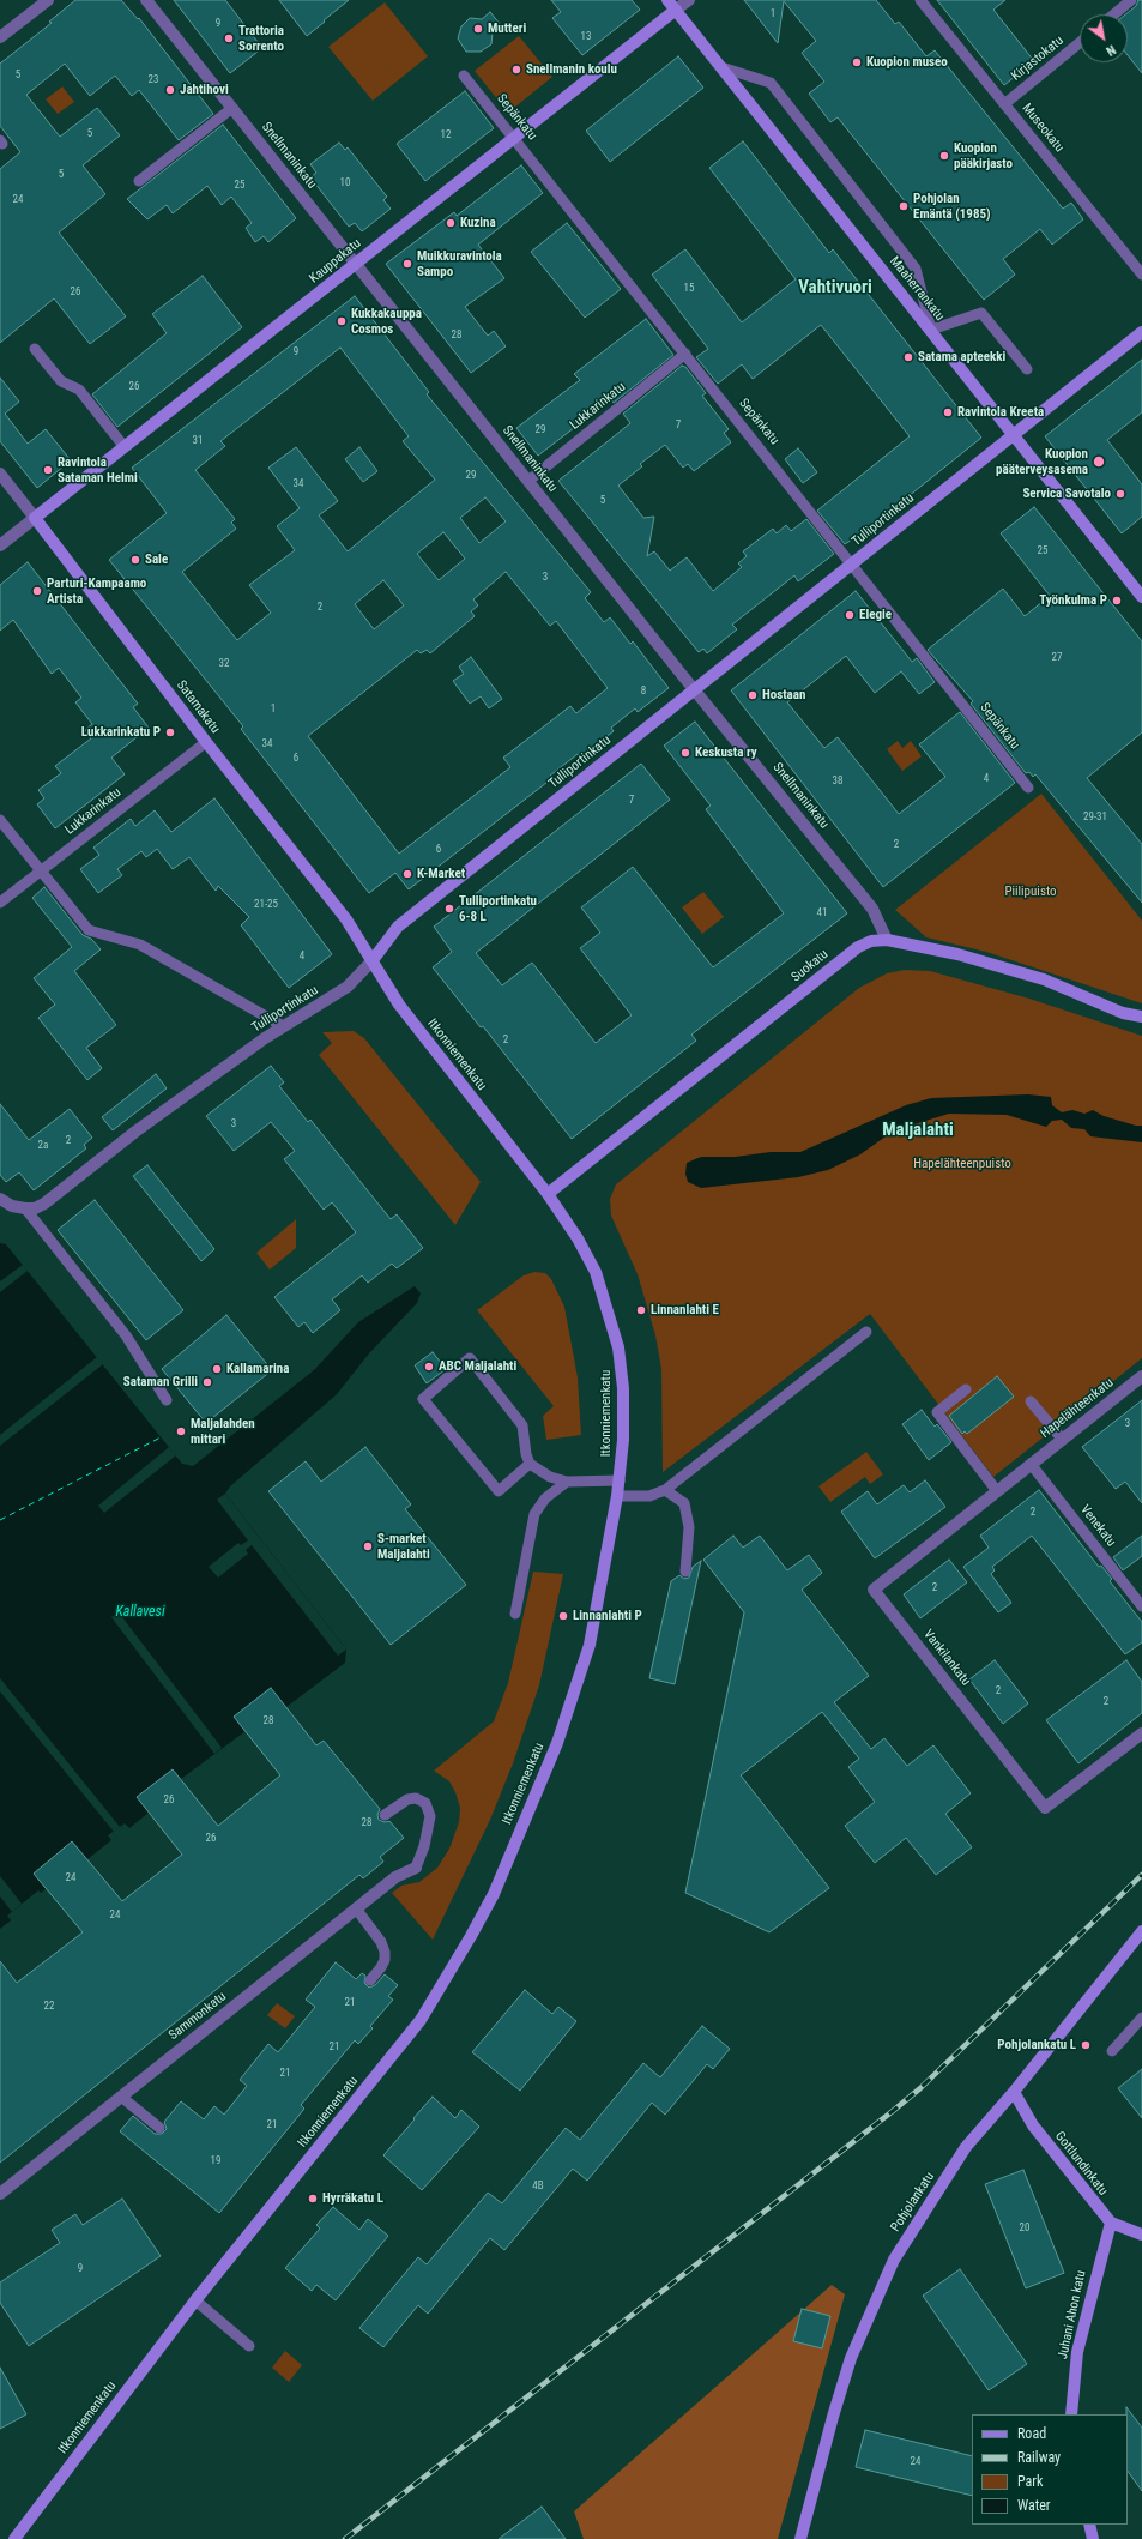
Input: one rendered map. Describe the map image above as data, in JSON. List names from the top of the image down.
{
  "streets": {
    "main road": [
      "Kauppakatu",
      "Maaherrankatu",
      "Tulliportinkatu",
      "Satamakatu",
      "Suokatu",
      "Itkonniemenkatu",
      "Gottlundinkatu",
      "Pohjolankatu",
      "Juhani Ahon katu"
    ],
    "street": [
      "Snellmaninkatu",
      "Hapelähteenkatu",
      "Vankilankatu",
      "Sammonkatu"
    ],
    "lane": [
      "Kirjastokatu",
      "Sepänkatu",
      "Museokatu",
      "Lukkarinkatu",
      "Venekatu"
    ]
  },
  "crossings": [
    ["Kirjastokatu", "Museokatu"],
    ["Sepänkatu", "Kauppakatu"],
    ["Sepänkatu", "Lukkarinkatu"],
    ["Sepänkatu", "Tulliportinkatu"],
    ["Snellmaninkatu", "Kauppakatu"],
    ["Snellmaninkatu", "Lukkarinkatu"],
    ["Snellmaninkatu", "Tulliportinkatu"],
    ["Snellmaninkatu", "Suokatu"],
    ["Kauppakatu", "Maaherrankatu"],
    ["Kauppakatu", "Satamakatu"],
    ["Maaherrankatu", "Tulliportinkatu"],
    ["Lukkarinkatu", "Satamakatu"],
    ["Tulliportinkatu", "Satamakatu"],
    ["Tulliportinkatu", "Itkonniemenkatu"],
    ["Satamakatu", "Itkonniemenkatu"],
    ["Suokatu", "Itkonniemenkatu"],
    ["Hapelähteenkatu", "Venekatu"],
    ["Hapelähteenkatu", "Vankilankatu"],
    ["Venekatu", "Vankilankatu"],
    ["Gottlundinkatu", "Pohjolankatu"],
    ["Gottlundinkatu", "Juhani Ahon katu"]
  ],
  "districts": ["Vahtivuori", "Maljalahti"],
  "water": ["Kallavesi"],
  "parks": ["Piilipuisto", "Hapelähteenpuisto"],
  "places": [
    "Mutteri",
    "Trattoria Sorrento",
    "Kuopion museo",
    "Snellmanin koulu",
    "Jahtihovi",
    "Kuopion pääkirjasto",
    "Pohjolan Emäntä (1985)",
    "Kuzina",
    "Muikkuravintola Sampo",
    "Kukkakauppa Cosmos",
    "Satama apteekki",
    "Ravintola Kreeta",
    "Kuopion pääterveysasema",
    "Ravintola Sataman Helmi",
    "Servica Savotalo",
    "Sale",
    "Parturi-Kampaamo Artista",
    "Työnkulma P",
    "Elegie",
    "Hostaan",
    "Lukkarinkatu P",
    "Keskusta ry",
    "K-Market",
    "Tulliportinkatu 6-8 L",
    "Linnanlahti E",
    "ABC Maljalahti",
    "Kallamarina",
    "Sataman Grilli",
    "Maljalahden mittari",
    "S-market Maljalahti",
    "Linnanlahti P",
    "Pohjolankatu L",
    "Hyrräkatu L"
  ],
  "house_numbers": [
    "1",
    "9",
    "13",
    "5",
    "23",
    "5",
    "12",
    "5",
    "10",
    "25",
    "24",
    "15",
    "26",
    "28",
    "9",
    "26",
    "7",
    "29",
    "31",
    "29",
    "34",
    "5",
    "25",
    "3",
    "2",
    "27",
    "32",
    "8",
    "1",
    "34",
    "6",
    "4",
    "38",
    "7",
    "29-31",
    "2",
    "6",
    "21-25",
    "41",
    "4",
    "2",
    "3",
    "2",
    "2a",
    "3",
    "2",
    "2",
    "2",
    "2",
    "28",
    "26",
    "28",
    "26",
    "24",
    "24",
    "21",
    "22",
    "21",
    "21",
    "21",
    "19",
    "4B",
    "20",
    "9",
    "24"
  ],
  "legend": [
    "Road",
    "Railway",
    "Park",
    "Water"
  ],
  "north": "bottom right"
}
